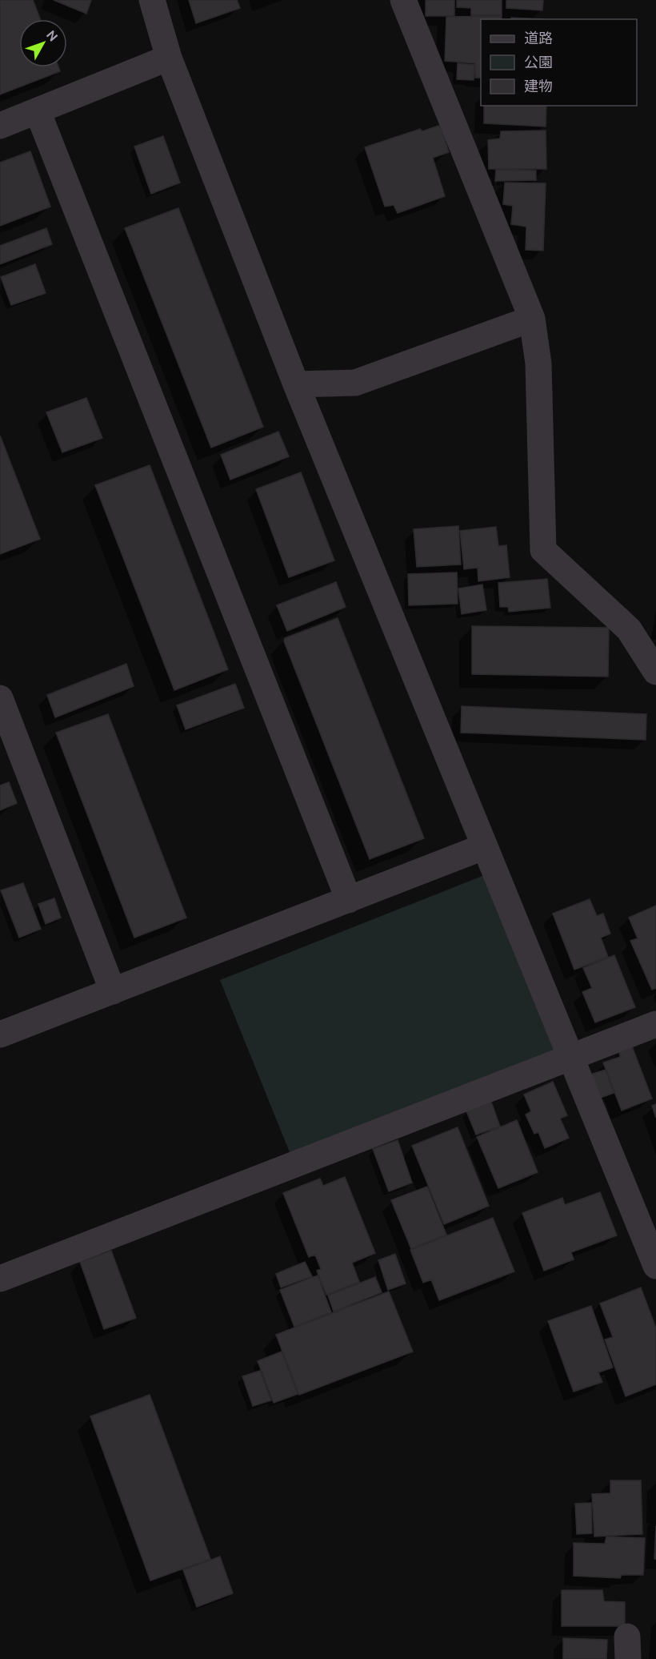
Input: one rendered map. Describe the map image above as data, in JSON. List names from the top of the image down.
{
  "legend": ["道路", "公園", "建物"],
  "north": "top right"
}
